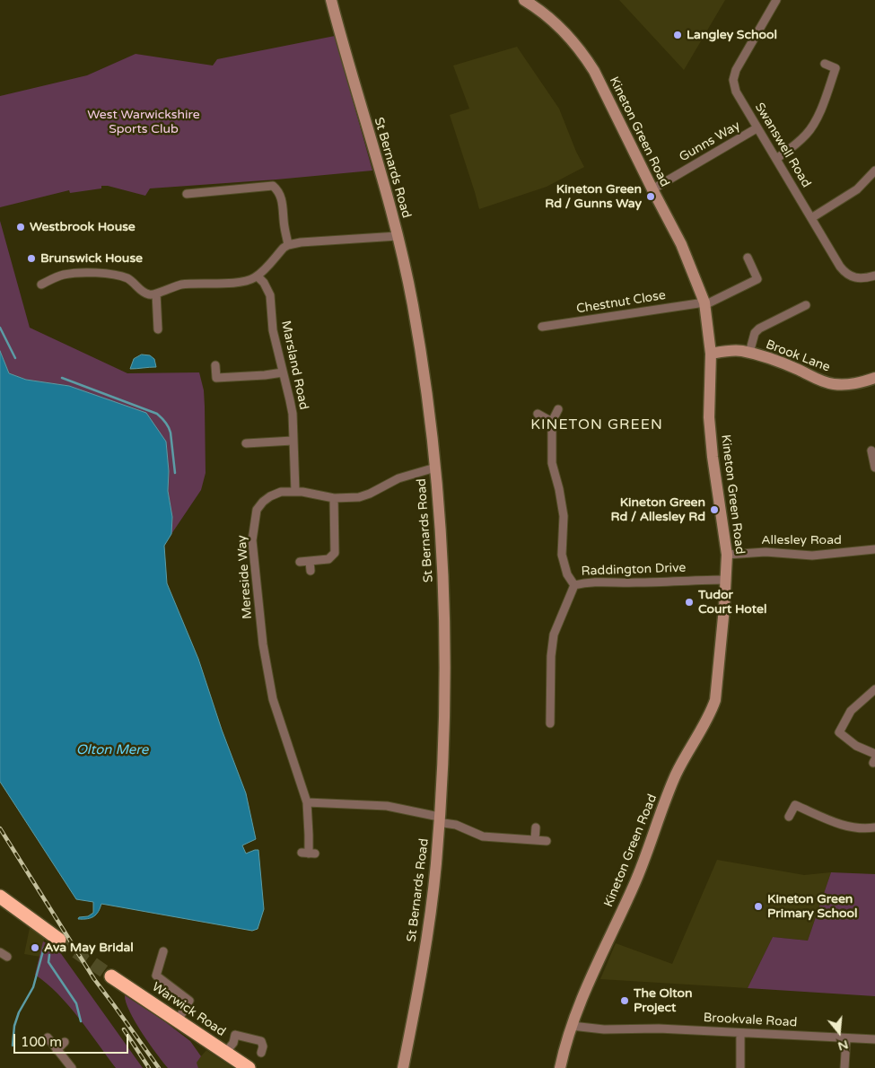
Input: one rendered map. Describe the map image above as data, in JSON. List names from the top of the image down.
{
  "streets": {
    "highway": ["Warwick Road"],
    "street": [
      "Kineton Green Road",
      "Gunns Way",
      "Swanswell Road",
      "St Bernards Road",
      "Chestnut Close",
      "Brook Lane",
      "Marsland Road",
      "Allesley Road",
      "Raddington Drive",
      "Mereside Way",
      "Brookvale Road"
    ]
  },
  "crossings": [
    ["Kineton Green Road", "Gunns Way"],
    ["Kineton Green Road", "Chestnut Close"],
    ["Kineton Green Road", "Brook Lane"],
    ["Kineton Green Road", "Allesley Road"],
    ["Kineton Green Road", "Raddington Drive"],
    ["Kineton Green Road", "Brookvale Road"],
    ["Gunns Way", "Swanswell Road"],
    ["St Bernards Road", "Mereside Way"],
    ["Marsland Road", "Mereside Way"]
  ],
  "districts": ["KINETON GREEN"],
  "water": ["Olton Mere"],
  "parks": ["West Warwickshire Sports Club"],
  "places": [
    "Langley School",
    "Kineton Green Rd / Gunns Way",
    "Westbrook House",
    "Brunswick House",
    "Kineton Green Rd / Allesley Rd",
    "Tudor Court Hotel",
    "Kineton Green Primary School",
    "Ava May Bridal",
    "The Olton Project"
  ],
  "scale_bar": "100 m",
  "north": "bottom"
}
